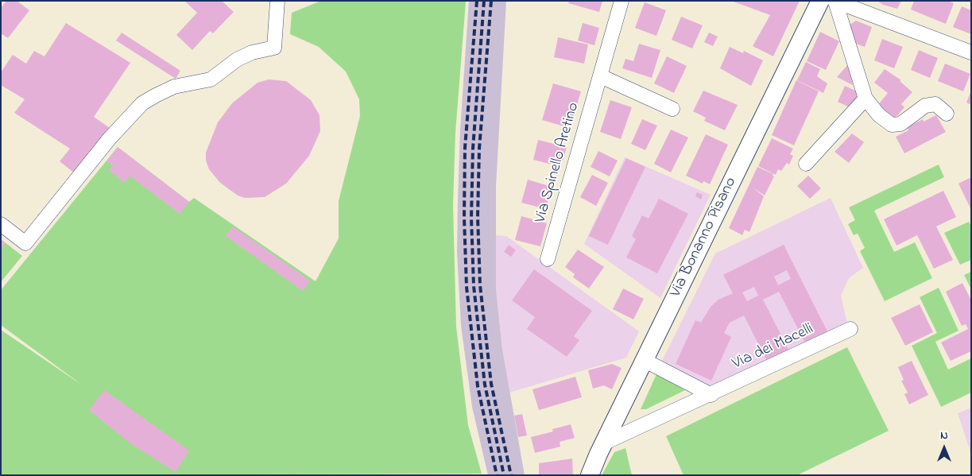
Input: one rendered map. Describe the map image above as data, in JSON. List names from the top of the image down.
{
  "streets": {
    "main road": ["Via Bonanno Pisano"],
    "street": ["Via Spinello Aretino", "Via dei Macelli"]
  },
  "crossings": [
    ["Via Bonanno Pisano", "Via dei Macelli"]
  ],
  "north": "top"
}
